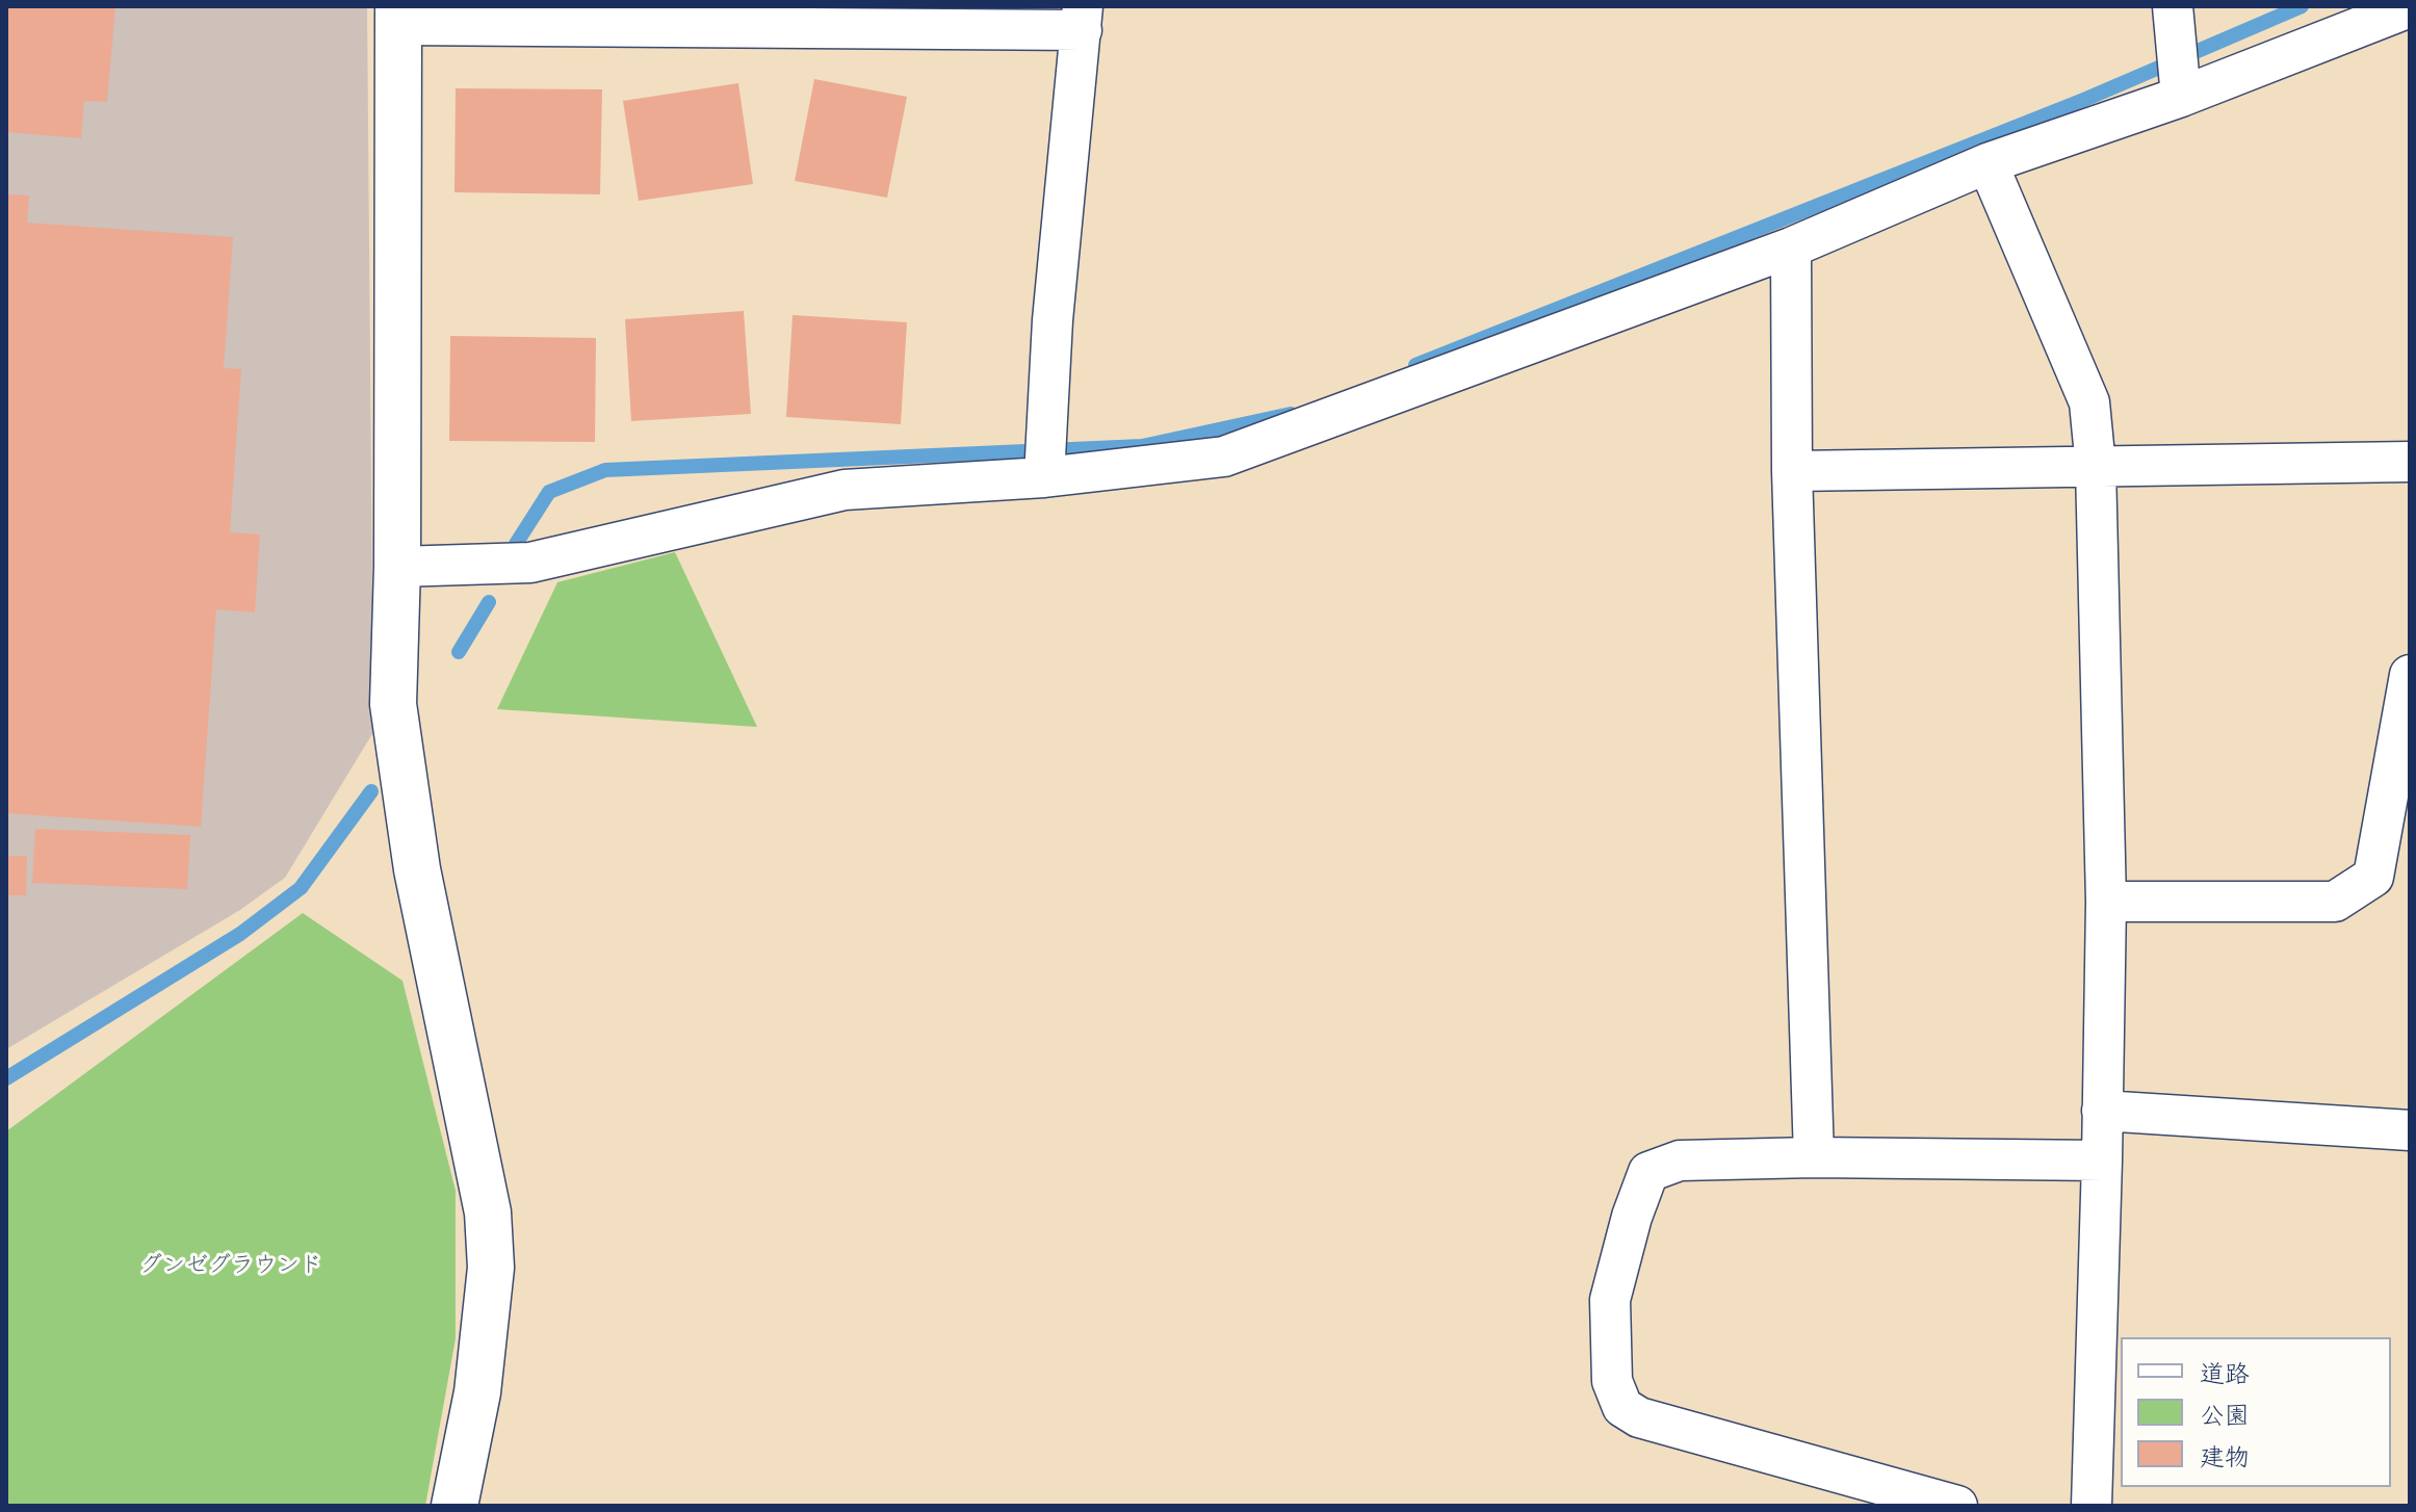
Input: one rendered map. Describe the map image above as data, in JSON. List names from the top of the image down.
{
  "parks": ["グンゼグラウンド"],
  "legend": ["道路", "公園", "建物"]
}
